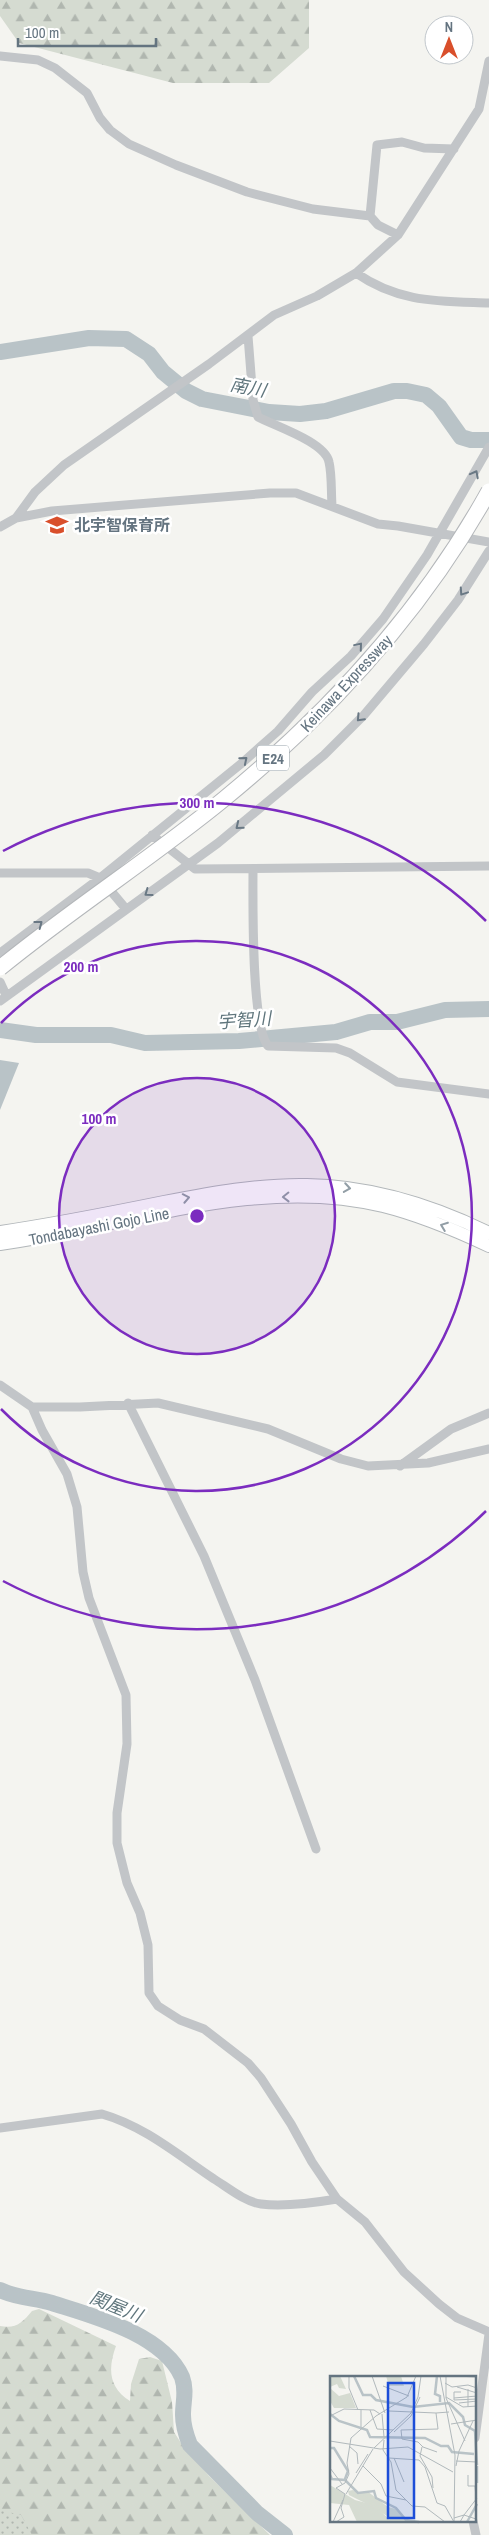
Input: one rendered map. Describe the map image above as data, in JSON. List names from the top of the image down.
{
  "streets": {
    "highway": ["Keinawa Expressway", "E24"],
    "main road": ["Tondabayashi Gojo Line"]
  },
  "water": ["南川", "宇智川", "関屋川"],
  "places": {
    "school or university": ["北宇智保育所"]
  },
  "scale_bar": "100 m",
  "north": "top",
  "rings": ["300 m", "200 m", "100 m"]
}
